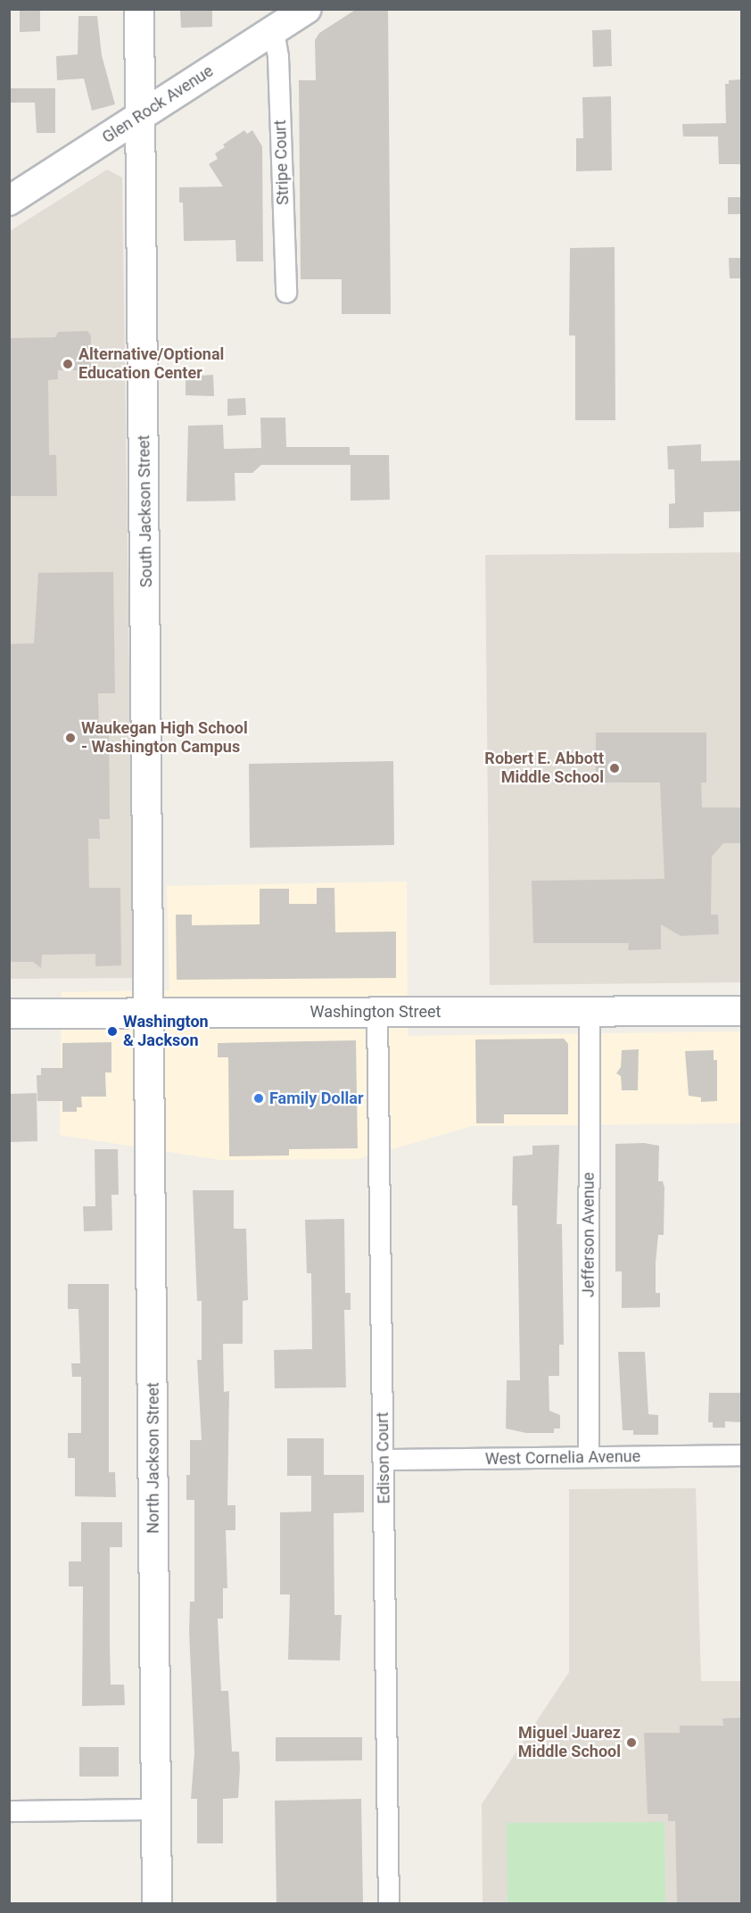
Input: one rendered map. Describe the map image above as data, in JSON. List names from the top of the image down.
{
  "streets": {
    "street": [
      "Glen Rock Avenue",
      "Stripe Court",
      "South Jackson Street",
      "Washington Street",
      "Jefferson Avenue",
      "North Jackson Street",
      "Edison Court",
      "West Cornelia Avenue"
    ]
  },
  "crossings": [
    ["Glen Rock Avenue", "Stripe Court"],
    ["Glen Rock Avenue", "South Jackson Street"],
    ["South Jackson Street", "Washington Street"],
    ["South Jackson Street", "North Jackson Street"],
    ["Washington Street", "Jefferson Avenue"],
    ["Washington Street", "North Jackson Street"],
    ["Washington Street", "Edison Court"],
    ["Jefferson Avenue", "West Cornelia Avenue"],
    ["Edison Court", "West Cornelia Avenue"]
  ],
  "places": [
    "Alternative/Optional Education Center",
    "Waukegan High School - Washington Campus",
    "Robert E. Abbott Middle School",
    "Washington & Jackson",
    "Family Dollar",
    "Miguel Juarez Middle School"
  ]
}
